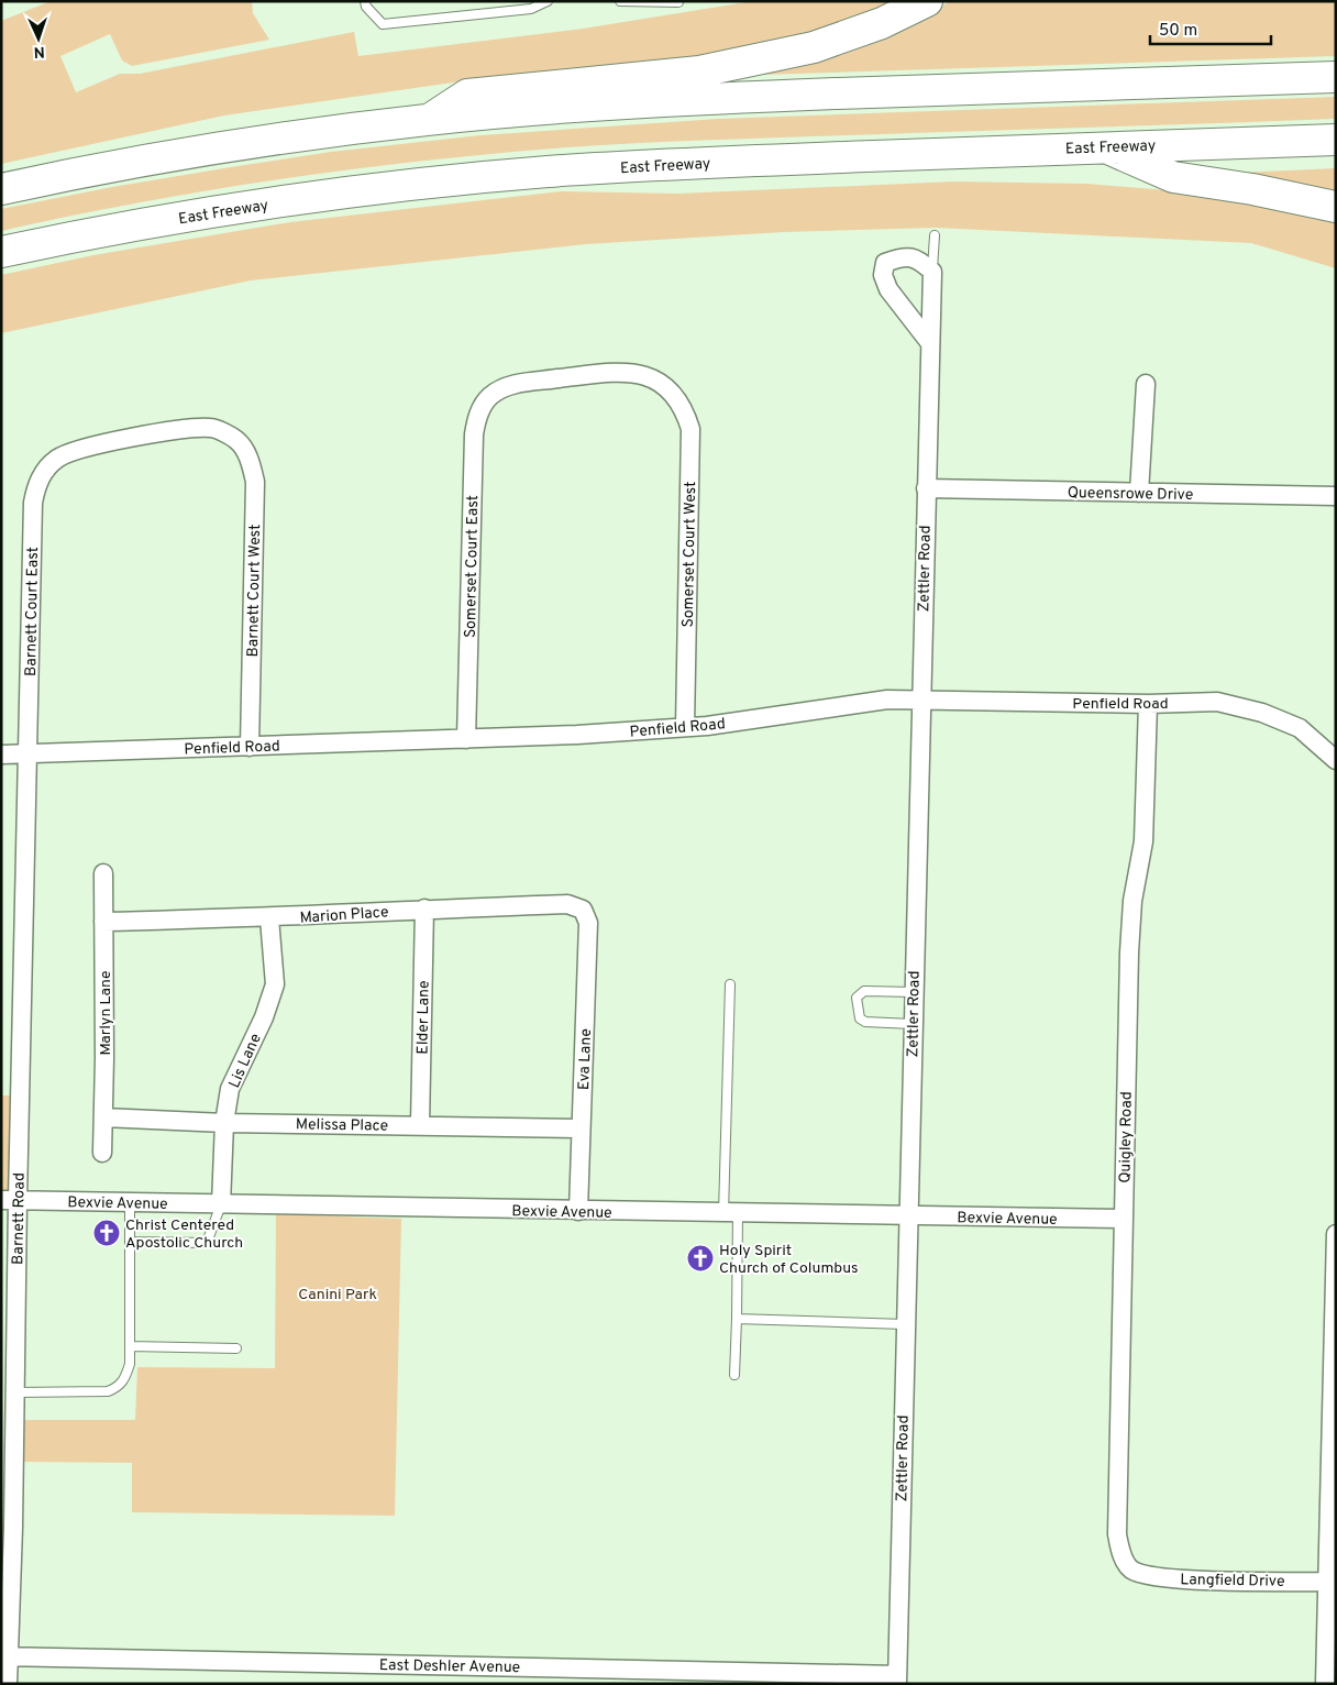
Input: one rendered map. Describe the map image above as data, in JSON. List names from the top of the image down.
{
  "streets": {
    "highway": ["East Freeway"],
    "street": [
      "Queensrowe Drive",
      "Somerset Court West",
      "Somerset Court East",
      "Zettler Road",
      "Barnett Court West",
      "Barnett Court East",
      "Penfield Road",
      "Marion Place",
      "Marlyn Lane",
      "Elder Lane",
      "Eva Lane",
      "Lis Lane",
      "Melissa Place",
      "Quigley Road",
      "Bexvie Avenue",
      "Barnett Road",
      "Langfield Drive",
      "East Deshler Avenue"
    ]
  },
  "crossings": [
    ["Queensrowe Drive", "Zettler Road"],
    ["Somerset Court West", "Somerset Court East"],
    ["Somerset Court West", "Penfield Road"],
    ["Somerset Court East", "Penfield Road"],
    ["Zettler Road", "Penfield Road"],
    ["Zettler Road", "Bexvie Avenue"],
    ["Zettler Road", "East Deshler Avenue"],
    ["Barnett Court West", "Barnett Court East"],
    ["Barnett Court West", "Penfield Road"],
    ["Barnett Court East", "Penfield Road"],
    ["Barnett Court East", "Barnett Road"],
    ["Penfield Road", "Quigley Road"],
    ["Penfield Road", "Barnett Road"],
    ["Marion Place", "Marlyn Lane"],
    ["Marion Place", "Elder Lane"],
    ["Marion Place", "Eva Lane"],
    ["Marion Place", "Lis Lane"],
    ["Marlyn Lane", "Melissa Place"],
    ["Elder Lane", "Melissa Place"],
    ["Eva Lane", "Melissa Place"],
    ["Eva Lane", "Bexvie Avenue"],
    ["Lis Lane", "Melissa Place"],
    ["Lis Lane", "Bexvie Avenue"],
    ["Quigley Road", "Bexvie Avenue"],
    ["Quigley Road", "Langfield Drive"],
    ["Bexvie Avenue", "Barnett Road"],
    ["Barnett Road", "East Deshler Avenue"]
  ],
  "parks": ["Canini Park"],
  "places": {
    "church": ["Christ Centered Apostolic Church", "Holy Spirit Church of Columbus"]
  },
  "scale_bar": "50 m",
  "north": "bottom"
}
